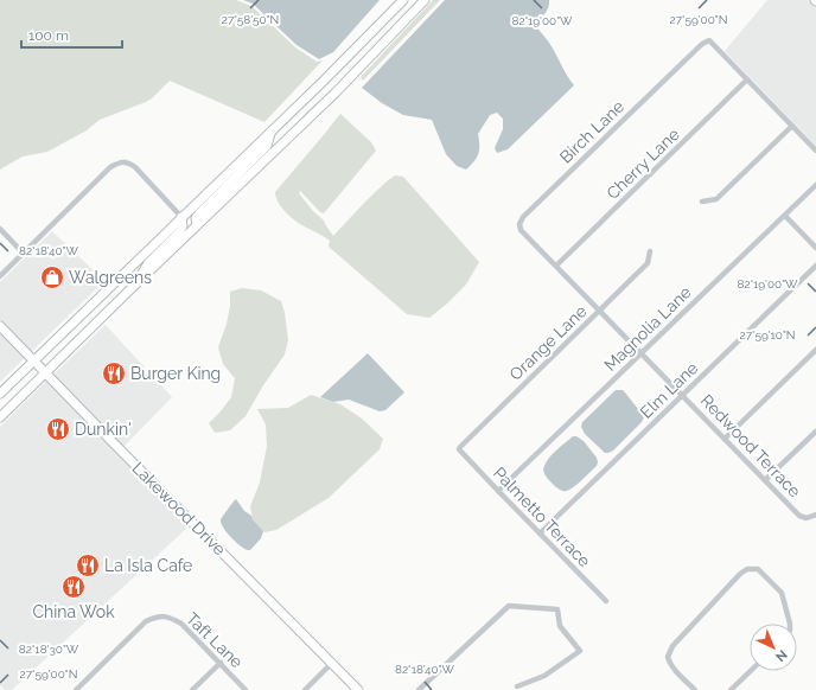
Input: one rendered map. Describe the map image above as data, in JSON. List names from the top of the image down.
{
  "streets": {
    "main road": ["Lakewood Drive"],
    "street": [
      "Birch Lane",
      "Cherry Lane",
      "Magnolia Lane",
      "Orange Lane",
      "Elm Lane",
      "Redwood Terrace",
      "Palmetto Terrace",
      "Taft Lane"
    ]
  },
  "crossings": [
    ["Birch Lane", "Cherry Lane"],
    ["Birch Lane", "Redwood Terrace"],
    ["Cherry Lane", "Redwood Terrace"],
    ["Magnolia Lane", "Redwood Terrace"],
    ["Magnolia Lane", "Palmetto Terrace"],
    ["Orange Lane", "Redwood Terrace"],
    ["Orange Lane", "Palmetto Terrace"],
    ["Elm Lane", "Redwood Terrace"],
    ["Elm Lane", "Palmetto Terrace"]
  ],
  "places": {
    "shop": ["Walgreens"],
    "restaurant": [
      "Burger King",
      "Dunkin'",
      "La Isla Cafe",
      "China Wok"
    ]
  },
  "scale_bar": "100 m",
  "north": "bottom right",
  "coordinates": [
    "27°58'50\"N",
    "27°59'00\"N",
    "82°19'00\"W",
    "82°18'40\"W",
    "27°59'10\"N",
    "82°18'30\"W"
  ]
}
